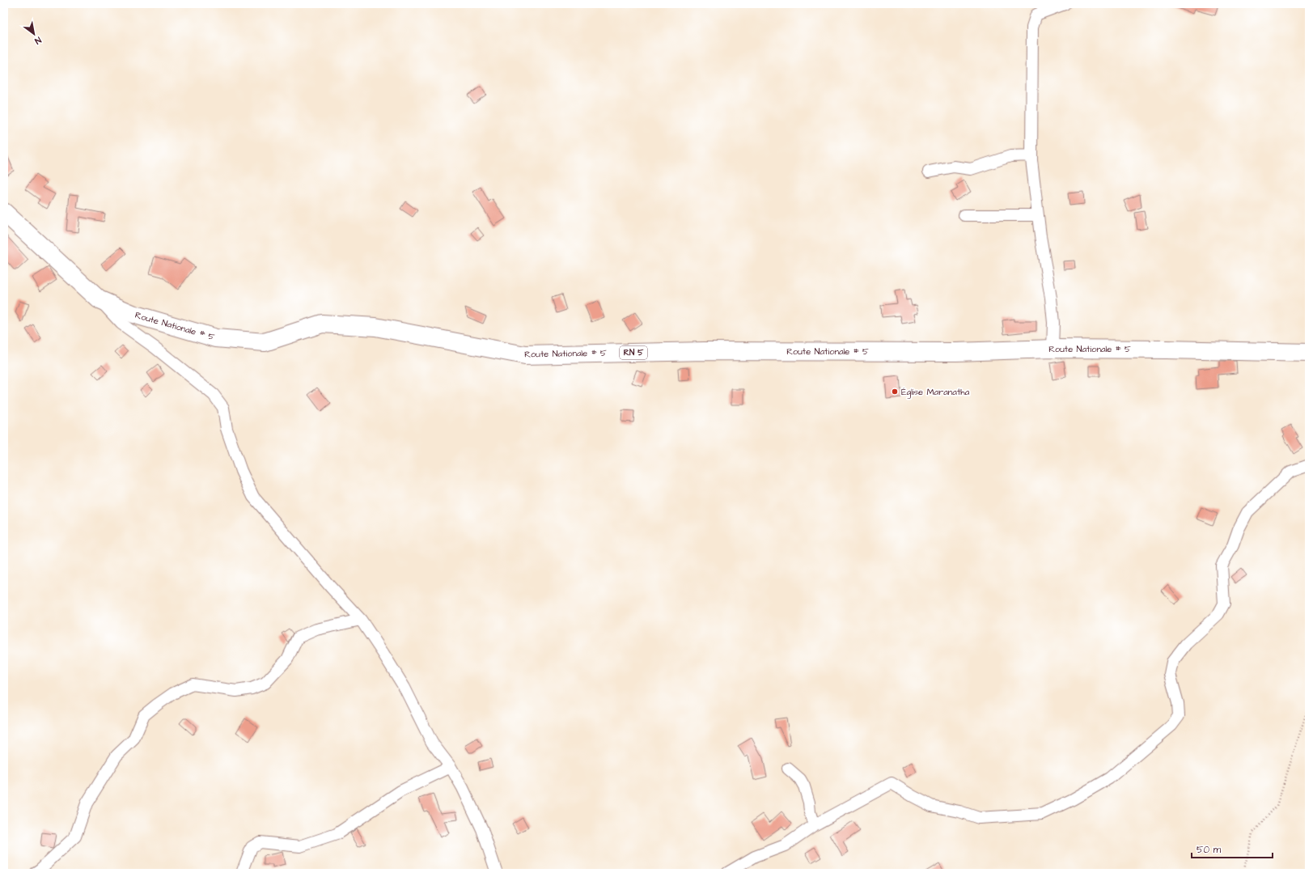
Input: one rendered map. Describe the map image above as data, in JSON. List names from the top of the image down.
{
  "streets": {
    "main road": ["Route Nationale # 5", "RN 5"]
  },
  "places": ["Église Maranatha"],
  "scale_bar": "50 m",
  "north": "bottom right"
}
